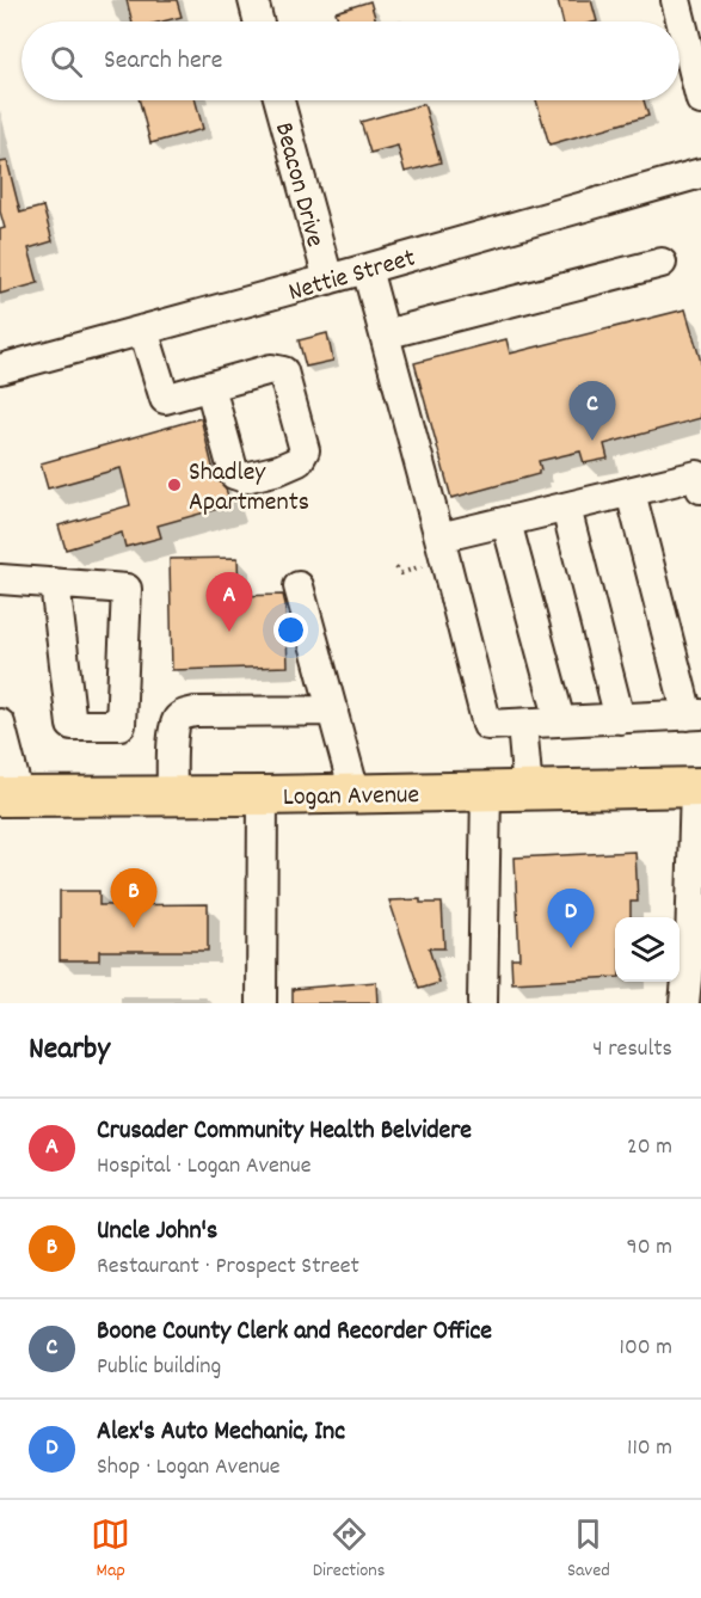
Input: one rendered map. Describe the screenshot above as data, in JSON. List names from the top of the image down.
{
  "streets": {
    "main road": ["Logan Avenue"],
    "street": ["Beacon Drive", "Nettie Street"]
  },
  "crossings": [
    ["Beacon Drive", "Nettie Street"]
  ],
  "places": ["Shadley Apartments"],
  "page": {
    "search": "Search here",
    "pins": [
      "C",
      "A",
      "B",
      "D"
    ],
    "heading": ["Nearby", "4 results"],
    "list": [
      {
        "mark": "A",
        "name": "Crusader Community Health Belvidere",
        "note": "Hospital · Logan Avenue",
        "value": "20 m"
      },
      {
        "mark": "B",
        "name": "Uncle John's",
        "note": "Restaurant · Prospect Street",
        "value": "90 m"
      },
      {
        "mark": "C",
        "name": "Boone County Clerk and Recorder Office",
        "note": "Public building",
        "value": "100 m"
      },
      {
        "mark": "D",
        "name": "Alex's Auto Mechanic, Inc",
        "note": "Shop · Logan Avenue",
        "value": "110 m"
      }
    ],
    "nav": ["Map", "Directions", "Saved"]
  }
}
